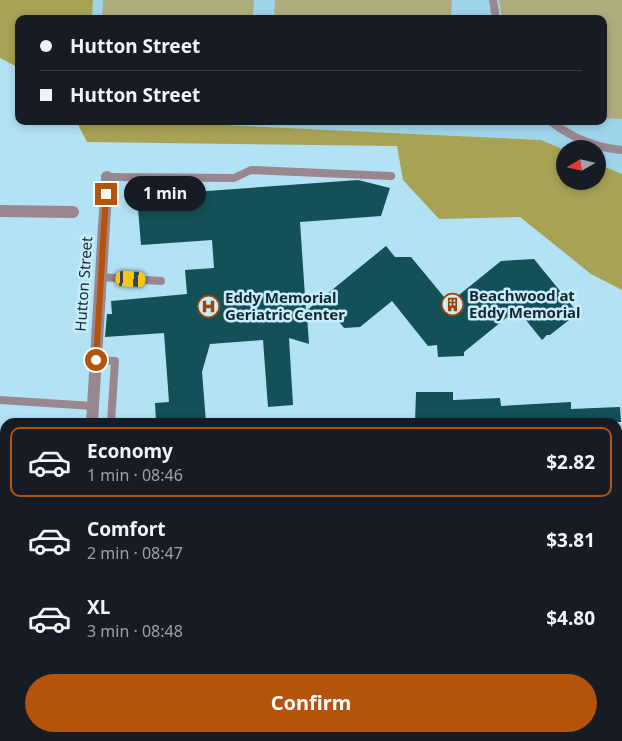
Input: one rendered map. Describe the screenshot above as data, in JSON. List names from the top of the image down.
{
  "streets": {
    "street": ["Hutton Street"]
  },
  "places": {
    "building": ["Beachwood at Eddy Memorial"],
    "hospital": ["Eddy Memorial Geriatric Center"]
  },
  "north": "left",
  "page": {
    "banner": ["Hutton Street", "Hutton Street"],
    "bubble": "1 min",
    "list": [
      {
        "name": "Economy",
        "note": "1 min · 08:46",
        "value": "$2.82"
      },
      {
        "name": "Comfort",
        "note": "2 min · 08:47",
        "value": "$3.81"
      },
      {
        "name": "XL",
        "note": "3 min · 08:48",
        "value": "$4.80"
      }
    ],
    "buttons": "Confirm"
  }
}
